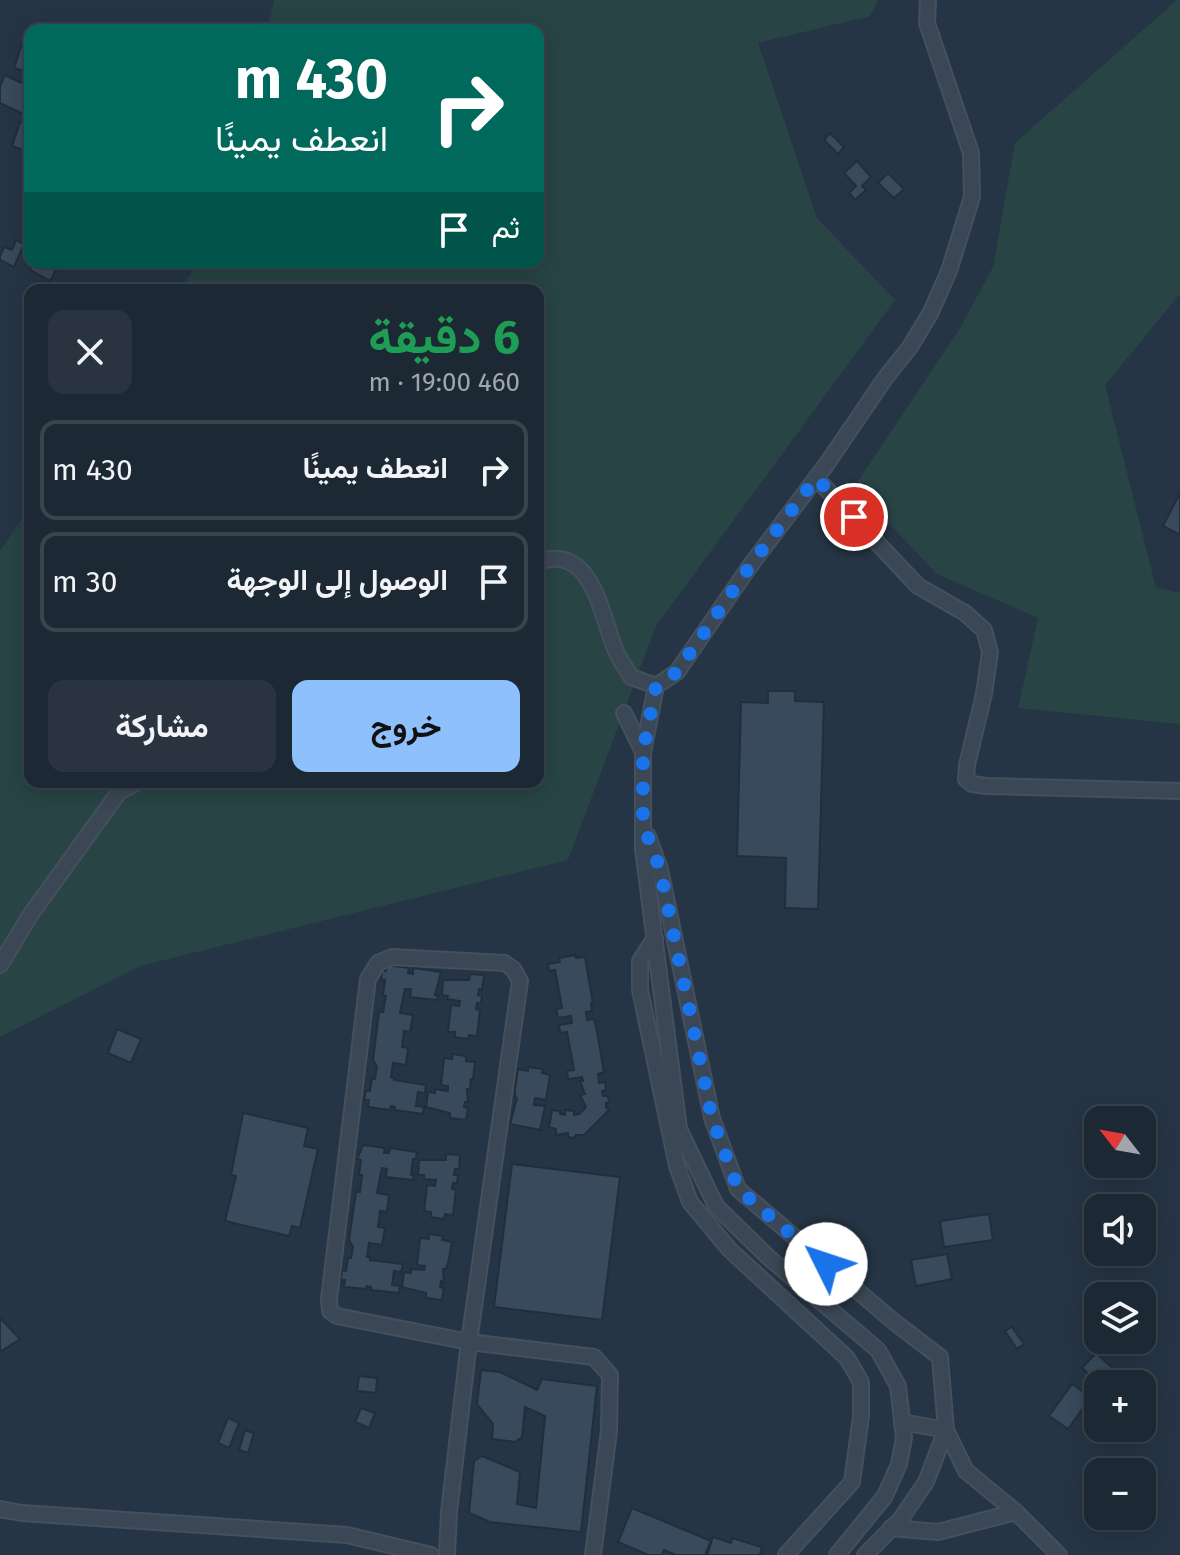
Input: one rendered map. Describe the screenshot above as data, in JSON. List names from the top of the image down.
{
  "north": "top left",
  "page": {
    "turn": ["430 m", "انعطف يمينًا"],
    "then": "ثم",
    "heading": ["6 دقيقة", "460 m · 19:00"],
    "list": [
      {
        "name": "انعطف يمينًا",
        "value": "430 m"
      },
      {
        "name": "الوصول إلى الوجهة",
        "value": "30 m"
      }
    ],
    "buttons": ["خروج", "مشاركة"],
    "map_buttons": ["+", "−"]
  }
}
